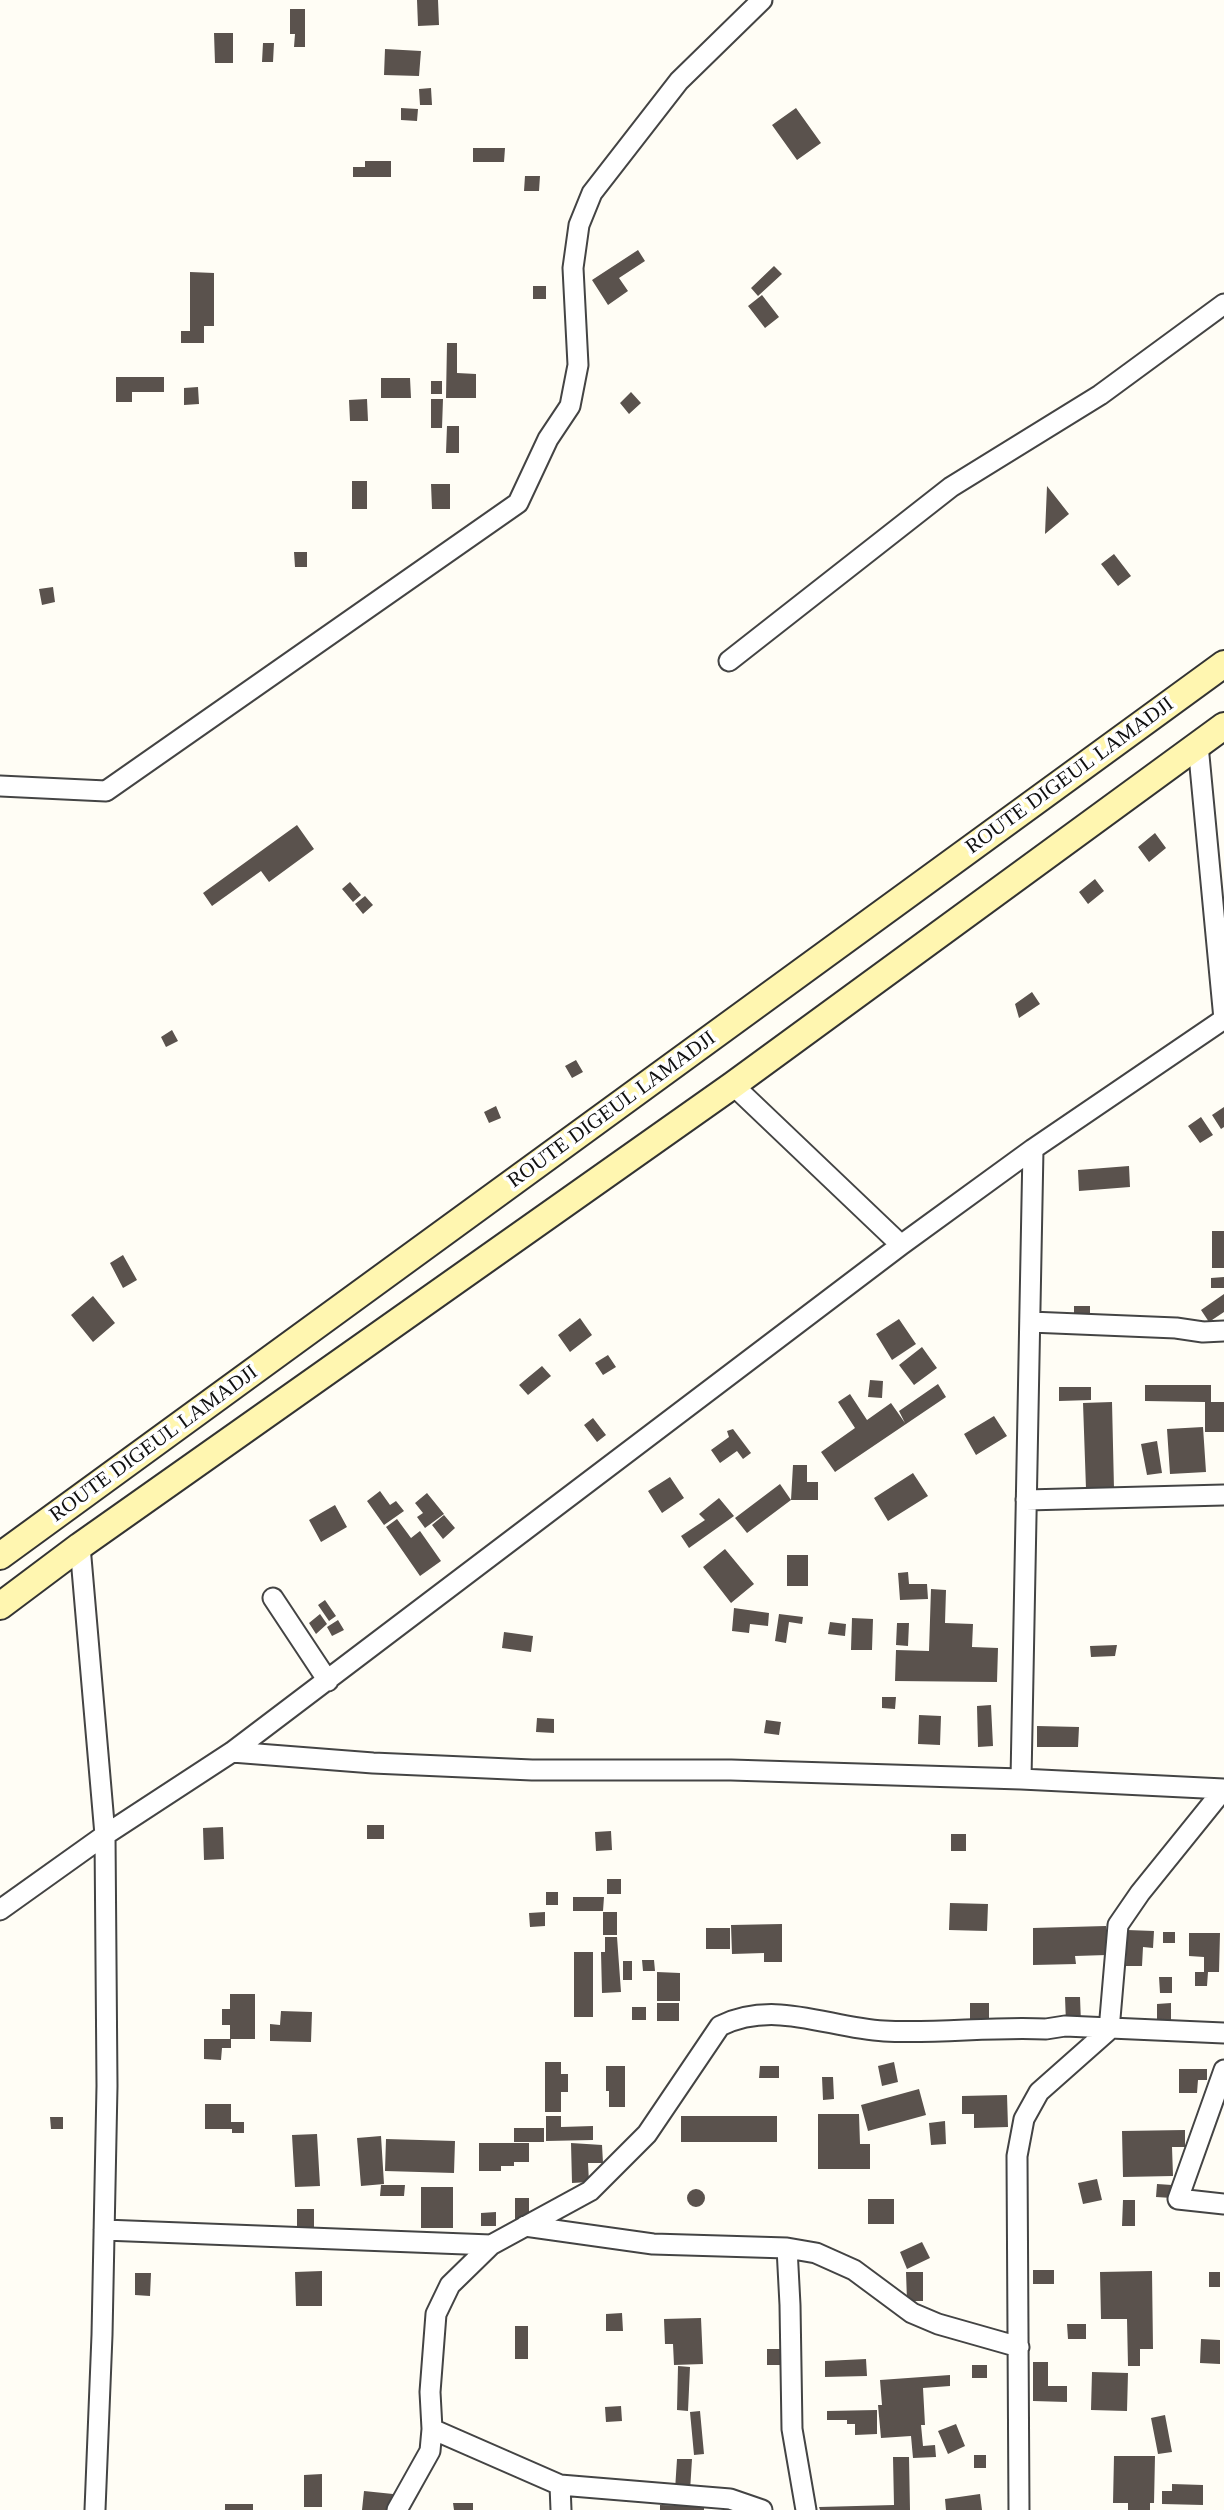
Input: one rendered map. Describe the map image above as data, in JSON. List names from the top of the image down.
{
  "streets": {
    "main road": ["ROUTE DIGEUL LAMADJI"]
  }
}
